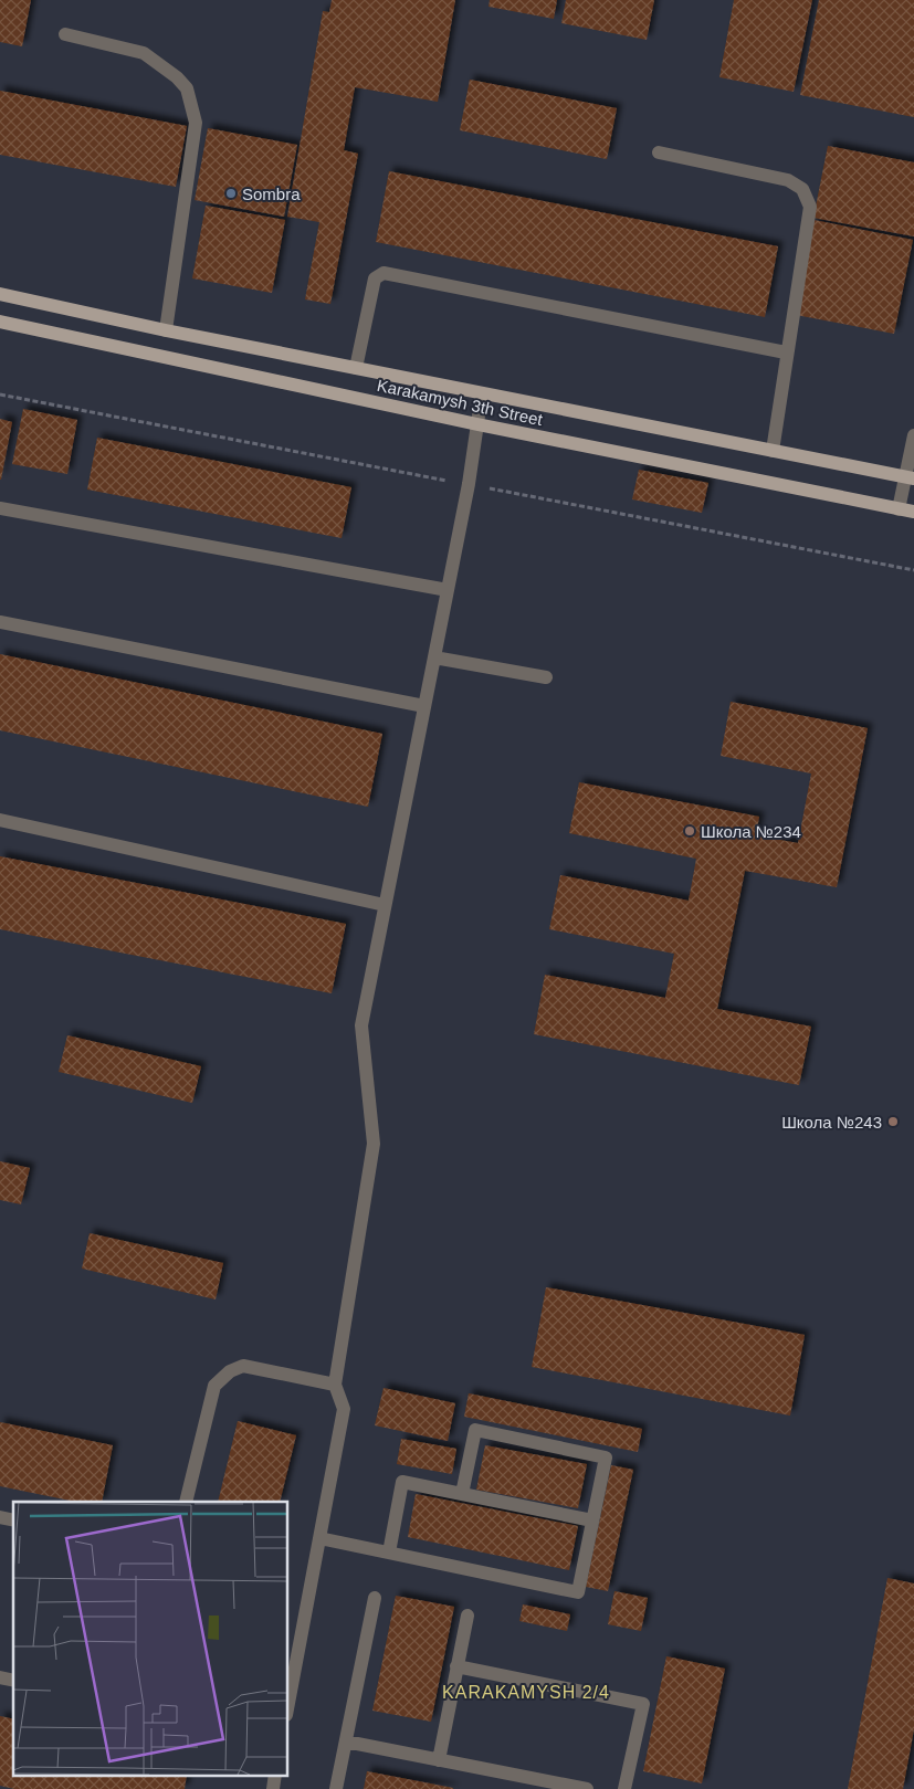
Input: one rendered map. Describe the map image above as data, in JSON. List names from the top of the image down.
{
  "streets": {
    "main road": ["Karakamysh 3th Street"]
  },
  "districts": ["KARAKAMYSH 2/4"],
  "places": ["Sombra", "Школа №234", "Школа №243"]
}
